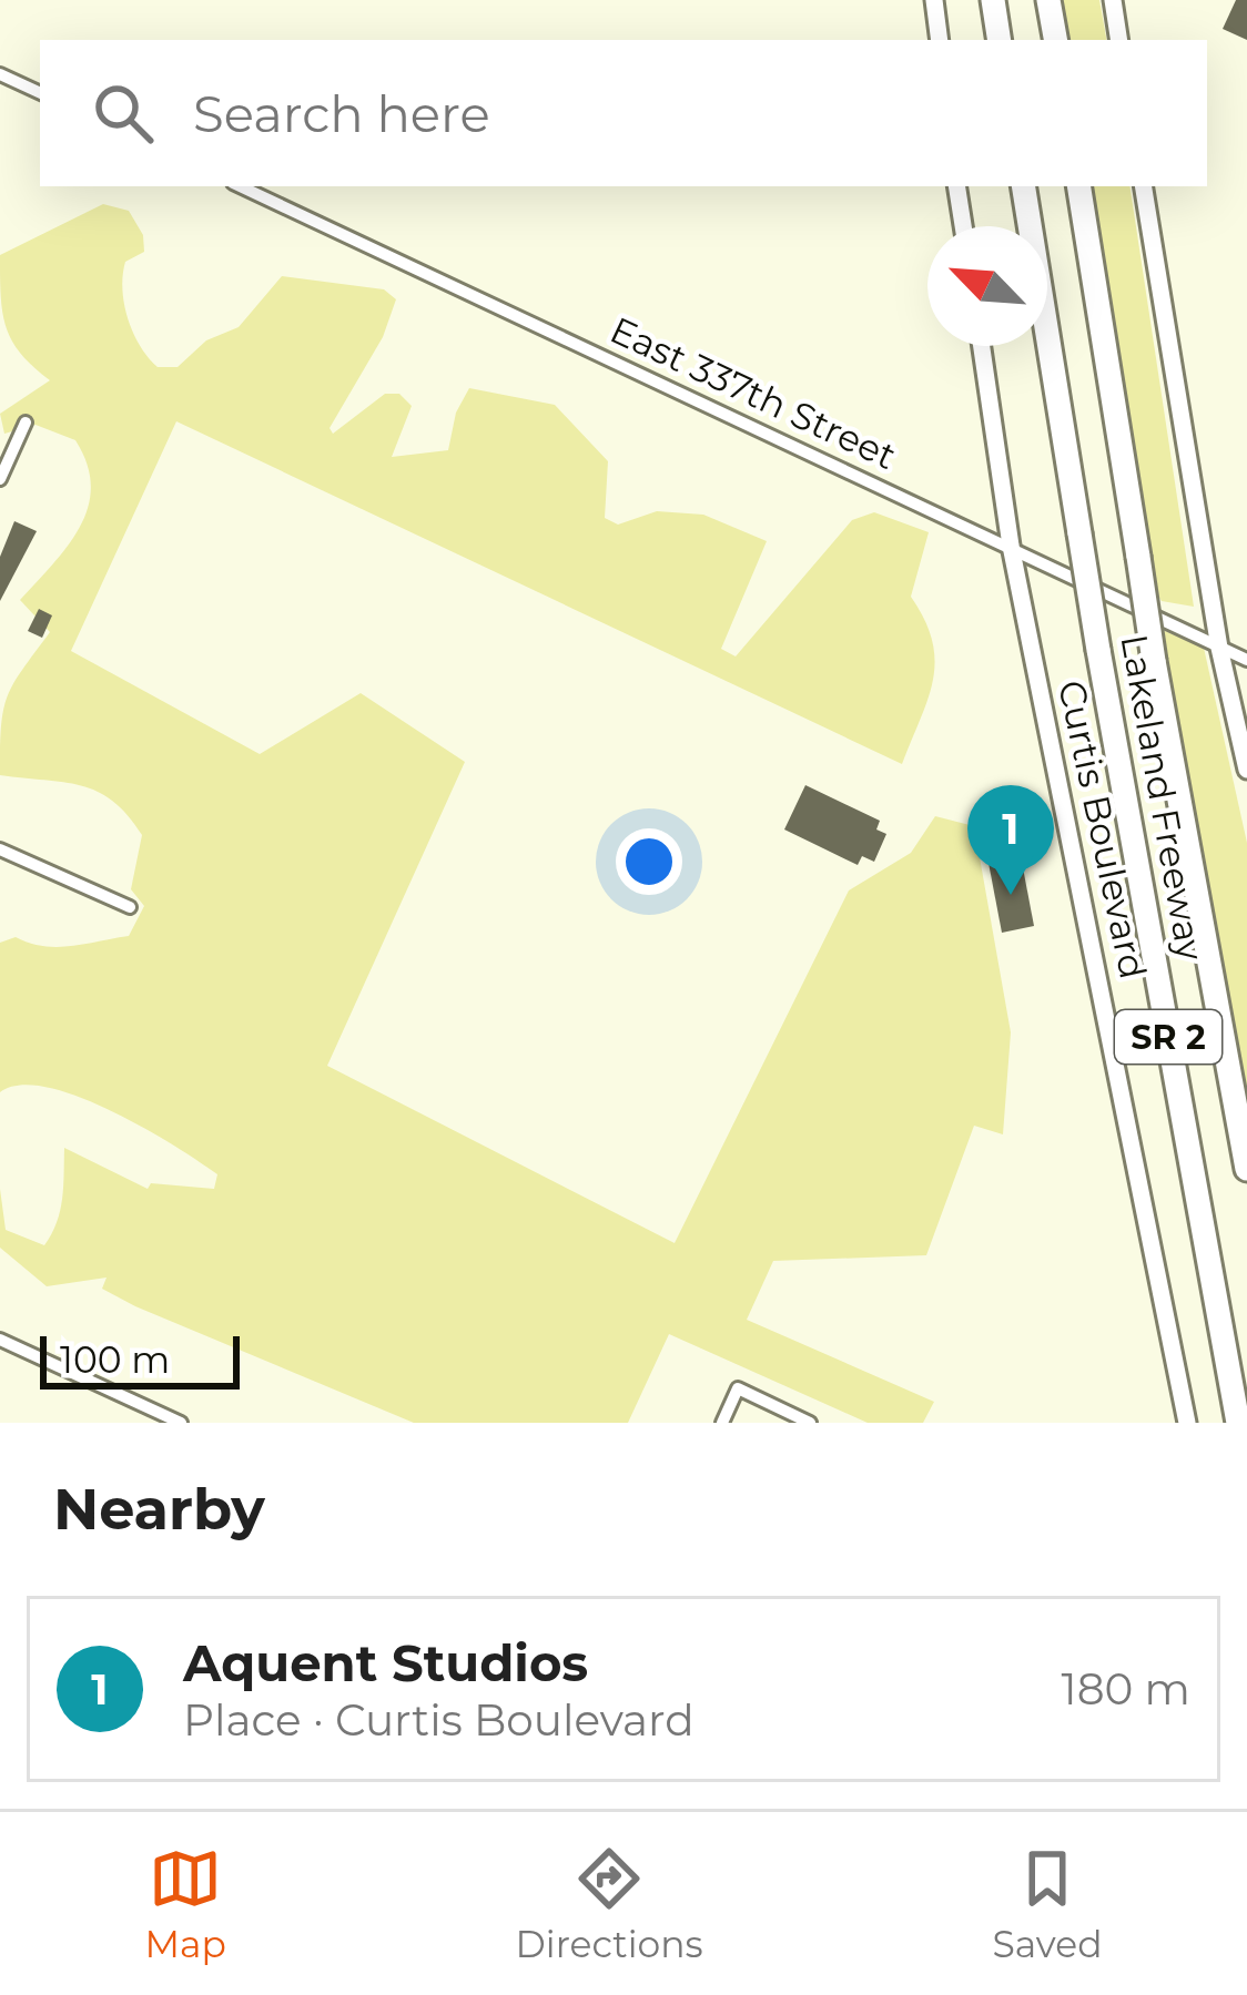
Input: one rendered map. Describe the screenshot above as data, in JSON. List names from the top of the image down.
{
  "streets": {
    "highway": ["Lakeland Freeway", "SR 2"],
    "street": ["East 337th Street", "Curtis Boulevard"]
  },
  "crossings": [
    ["East 337th Street", "Curtis Boulevard"]
  ],
  "scale_bar": "100 m",
  "north": "top left",
  "page": {
    "search": "Search here",
    "pins": "1",
    "scale": "100 m",
    "heading": "Nearby",
    "list": [
      {
        "mark": "1",
        "name": "Aquent Studios",
        "note": "Place · Curtis Boulevard",
        "value": "180 m"
      }
    ],
    "nav": ["Map", "Directions", "Saved"]
  }
}
